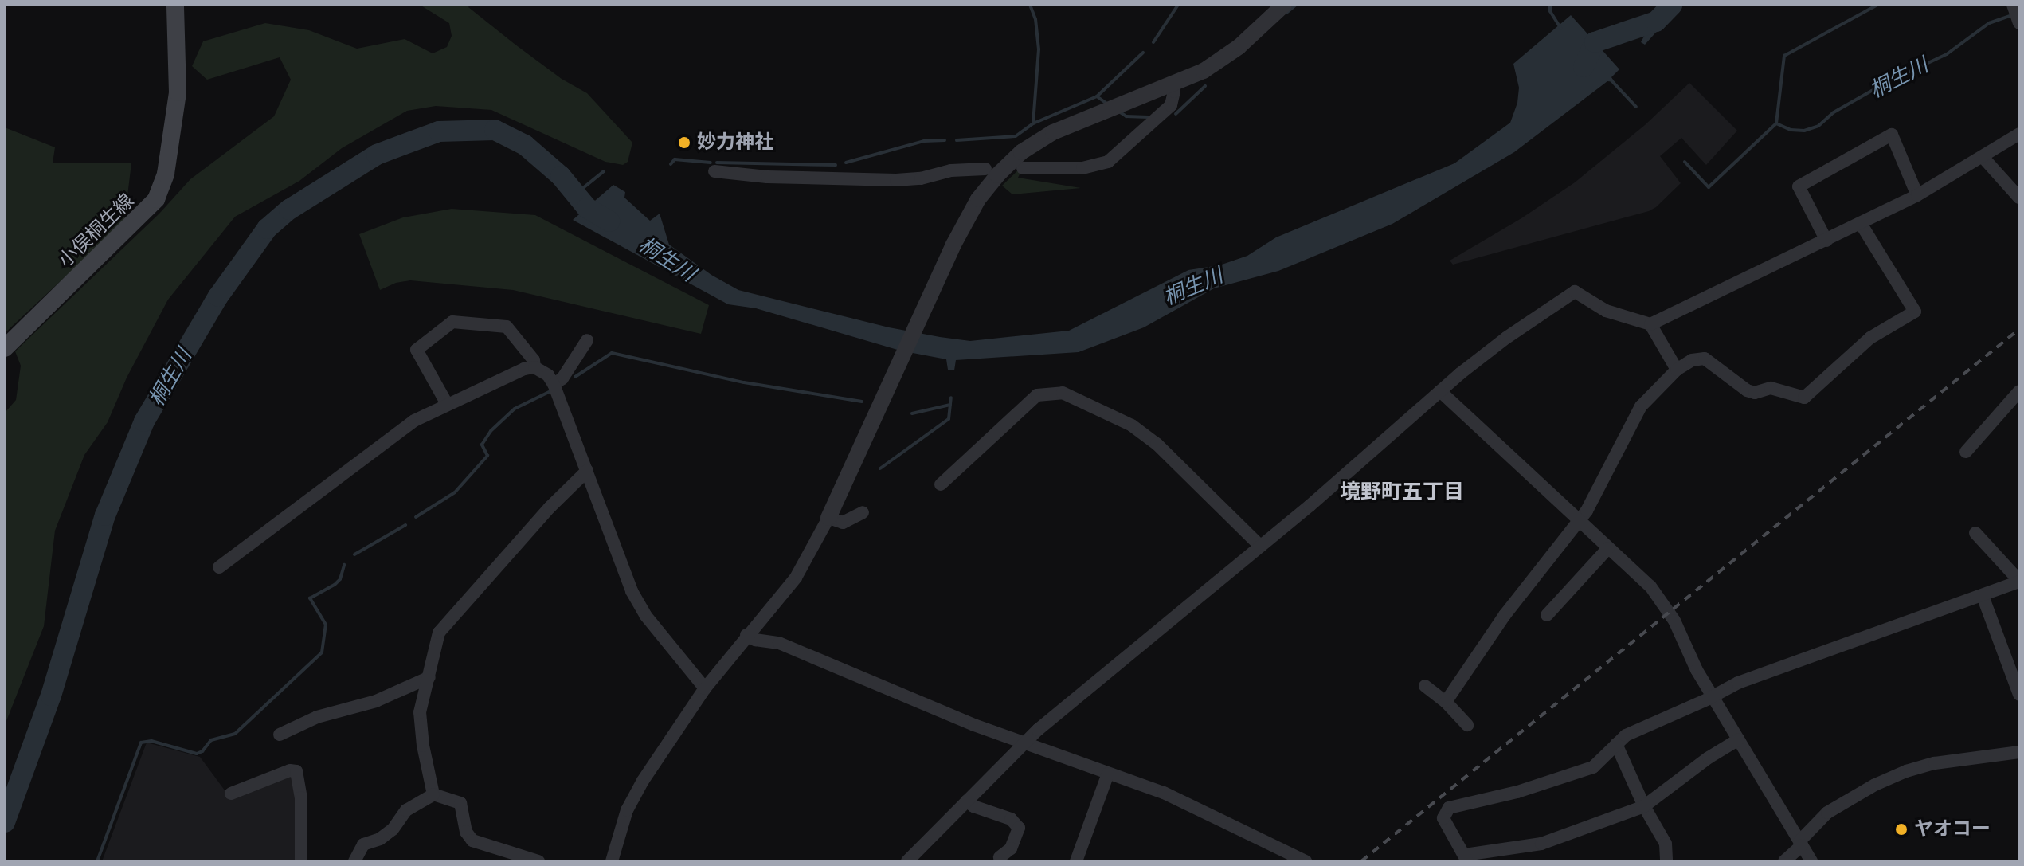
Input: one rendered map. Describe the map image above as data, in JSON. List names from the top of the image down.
{
  "streets": {
    "main road": ["小俣桐生線"]
  },
  "districts": ["境野町五丁目"],
  "water": ["桐生川"],
  "places": ["妙力神社", "ヤオコー"]
}
